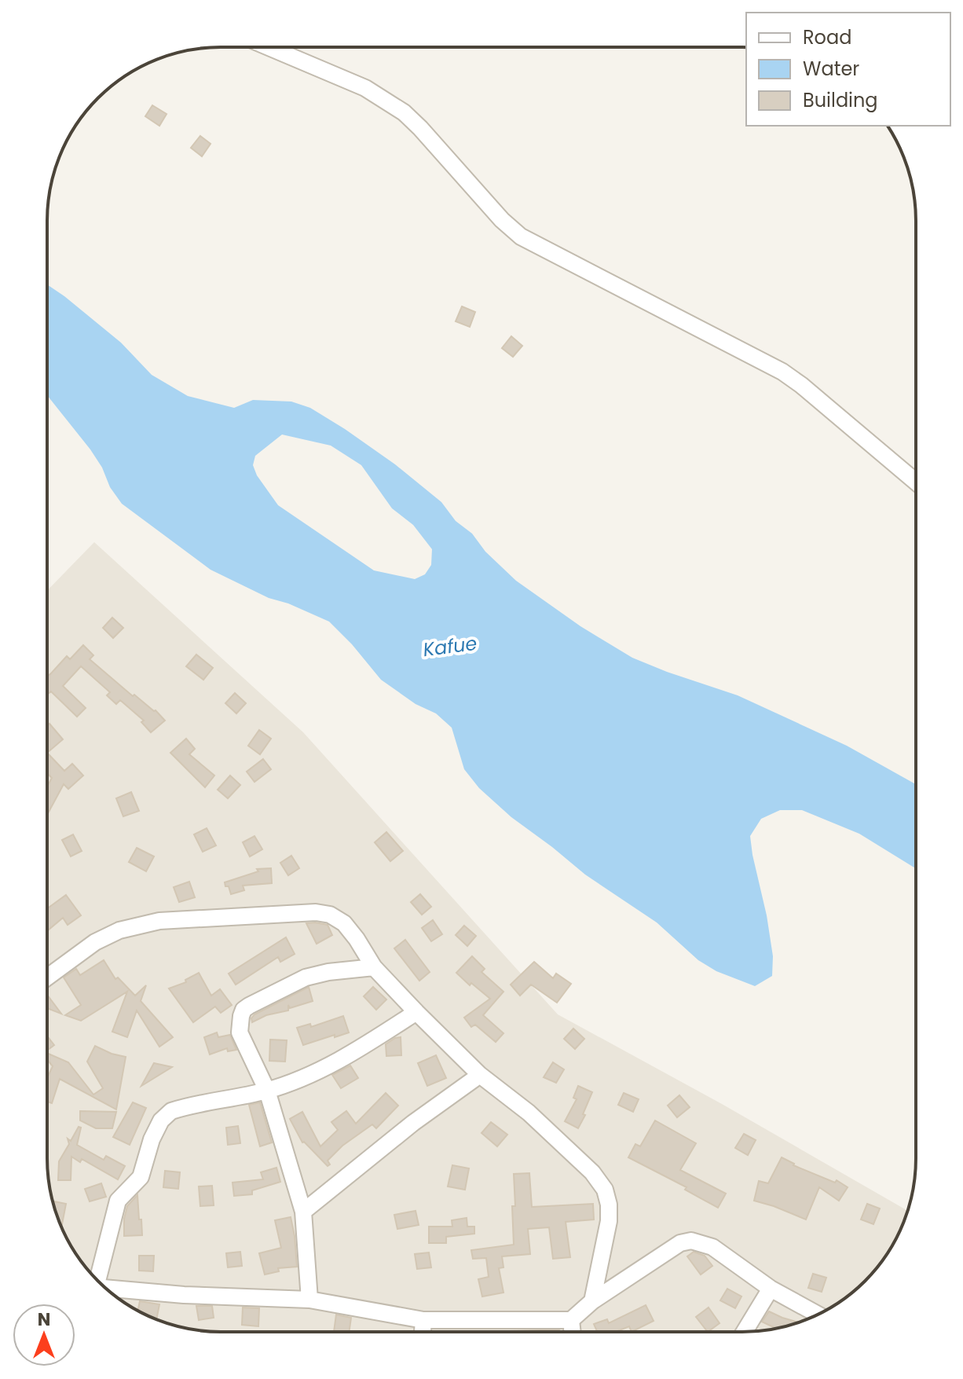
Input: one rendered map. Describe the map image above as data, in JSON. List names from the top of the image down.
{
  "water": ["Kafue"],
  "legend": ["Road", "Water", "Building"],
  "north": "top"
}
